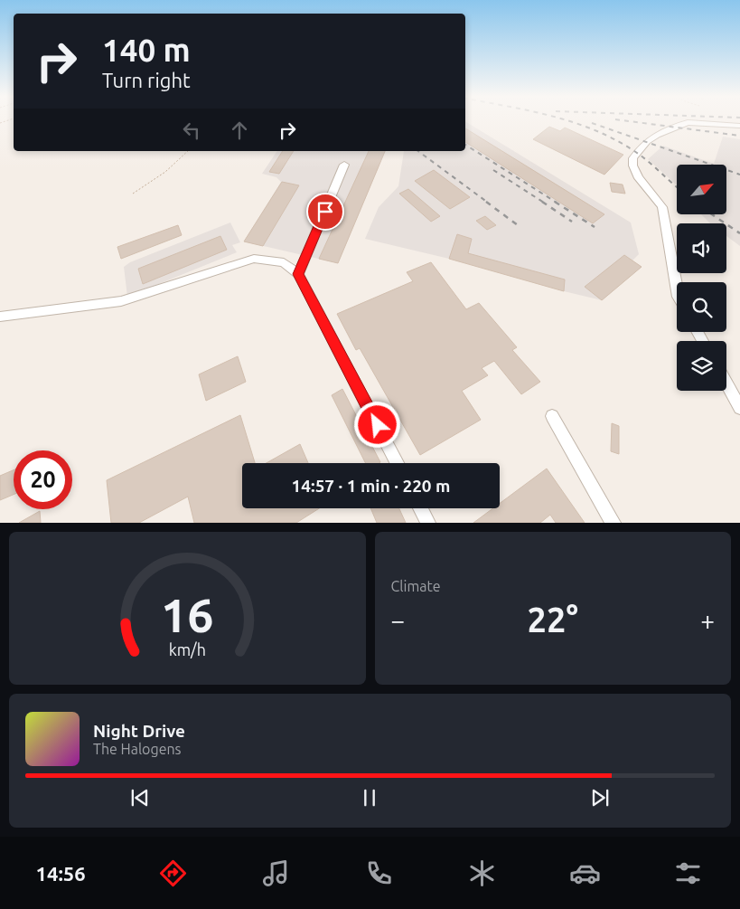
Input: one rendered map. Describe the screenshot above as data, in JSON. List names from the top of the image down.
{
  "north": "top right",
  "page": {
    "turn": ["140 m", "Turn right"],
    "limit": "20",
    "trip": "14:57 · 1 min · 220 m",
    "tile": "Climate",
    "heat": ["−", "22°", "+"],
    "song": ["Night Drive", "The Halogens"],
    "tabs": "14:56",
    "gauge": ["16", "km/h"]
  }
}
